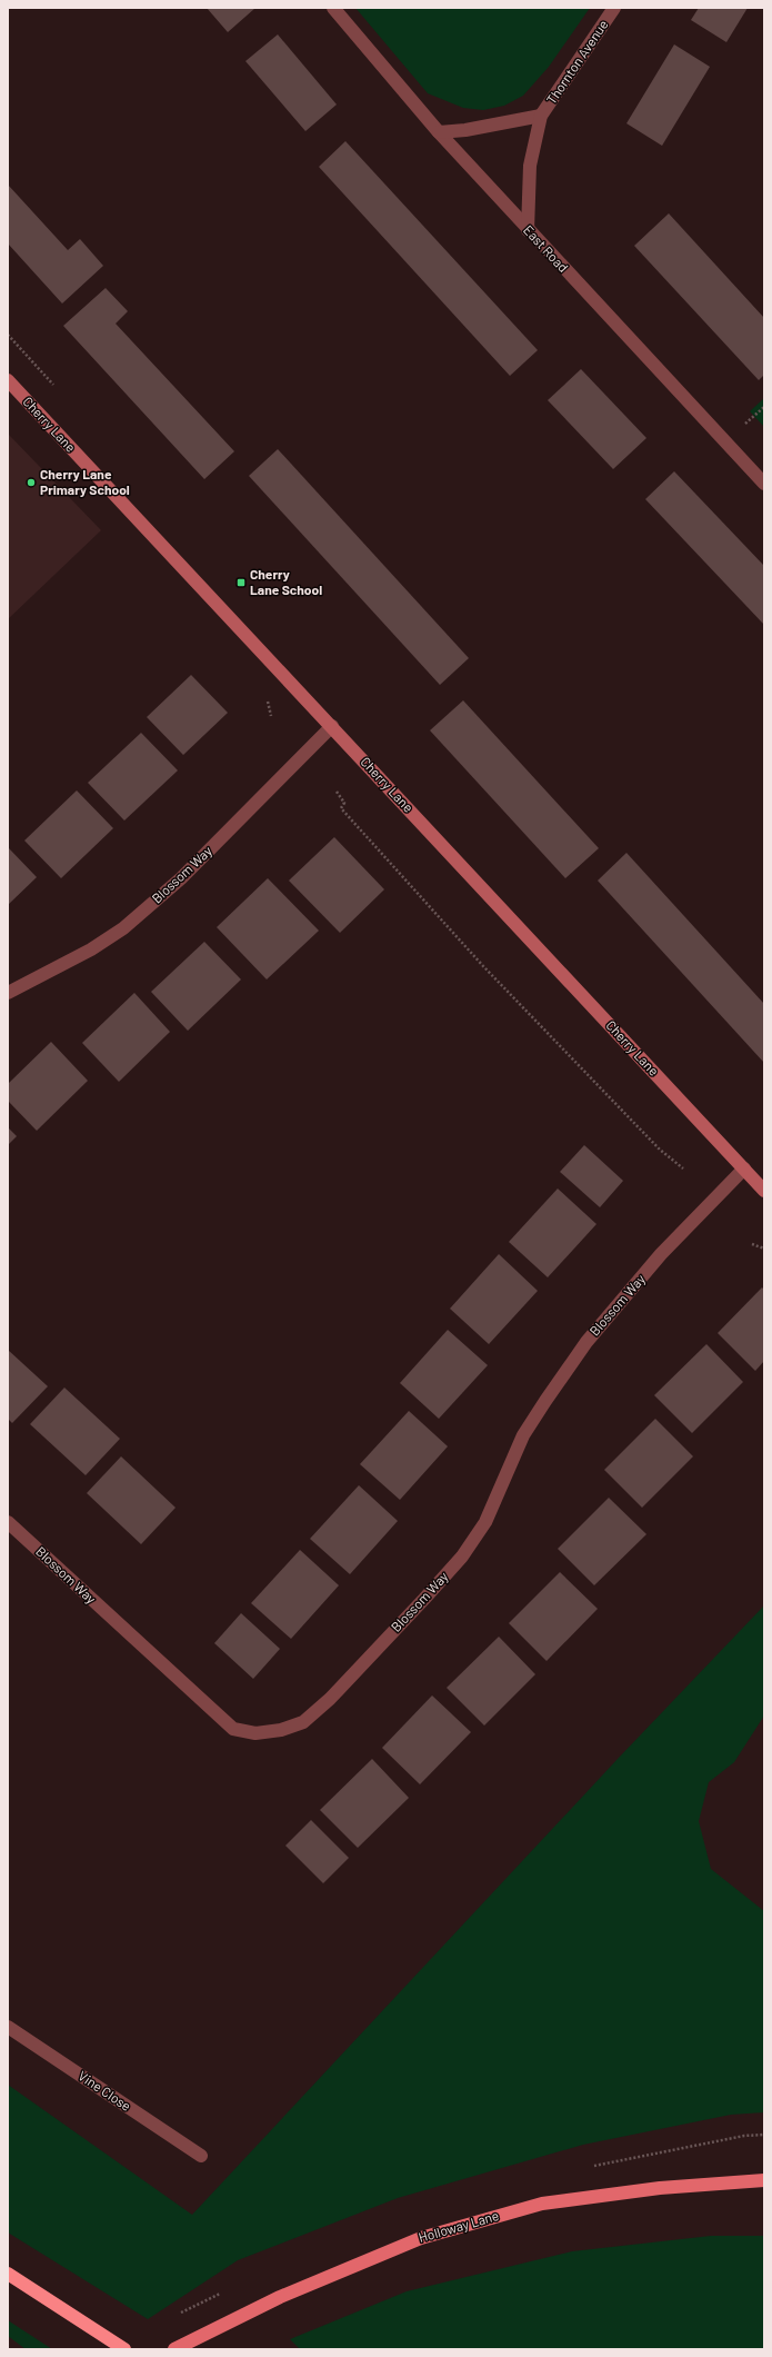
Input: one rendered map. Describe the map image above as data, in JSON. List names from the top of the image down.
{
  "streets": {
    "main road": ["Holloway Lane"],
    "street": [
      "Thornton Avenue",
      "East Road",
      "Cherry Lane",
      "Blossom Way",
      "Vine Close"
    ]
  },
  "crossings": [
    ["Thornton Avenue", "East Road"],
    ["Cherry Lane", "Blossom Way"]
  ],
  "places": {
    "other": ["Cherry Lane Primary School"],
    "transit": ["Cherry Lane School"]
  }
}
